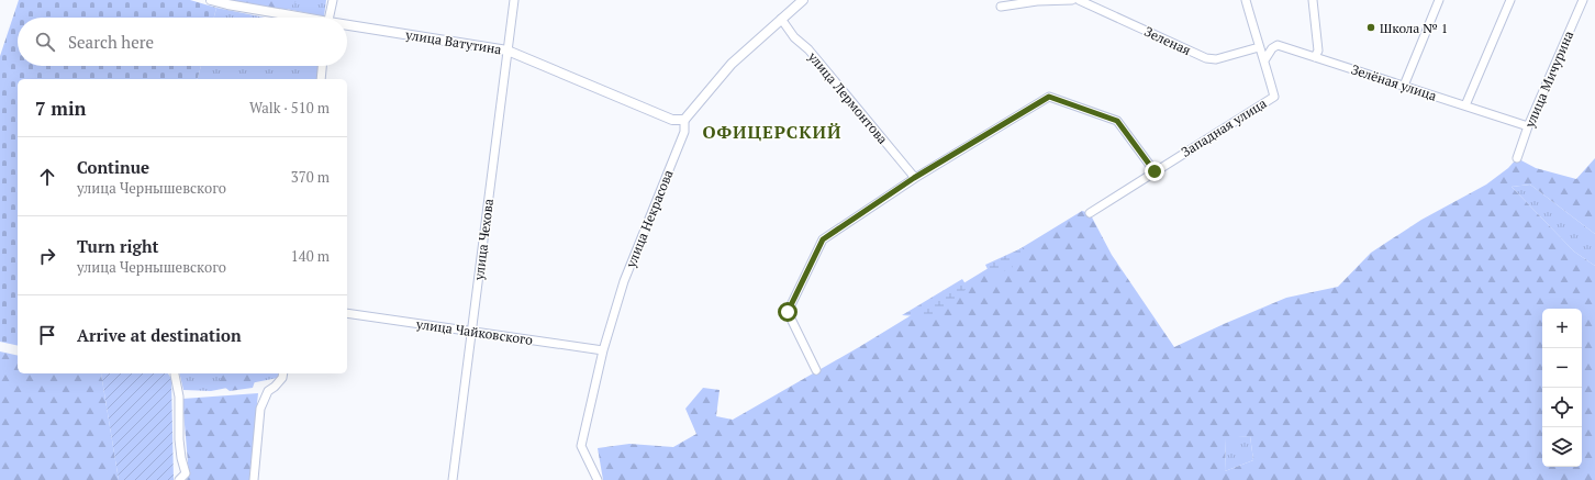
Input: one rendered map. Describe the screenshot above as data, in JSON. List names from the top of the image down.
{
  "streets": {
    "street": [
      "Зеленая",
      "улица Ватутина",
      "улица Мичурина",
      "Зелёная улица",
      "улица Лермонтова",
      "Западная улица",
      "улица Некрасова",
      "улица Чехова",
      "улица Чайковского"
    ]
  },
  "crossings": [
    ["Зеленая", "Западная улица"],
    ["улица Ватутина", "улица Некрасова"],
    ["улица Ватутина", "улица Чехова"],
    ["улица Мичурина", "Зелёная улица"],
    ["Зелёная улица", "Западная улица"],
    ["улица Некрасова", "улица Чайковского"],
    ["улица Чехова", "улица Чайковского"]
  ],
  "districts": ["ОФИЦЕРСКИЙ"],
  "places": ["Школа № 1"],
  "page": {
    "search": "Search here",
    "heading": ["7 min", "Walk · 510 m"],
    "list": [
      ["Continue", "улица Чернышевского", "370 m"],
      ["Turn right", "улица Чернышевского", "140 m"],
      "Arrive at destination"
    ],
    "map_buttons": ["+", "−"]
  }
}
